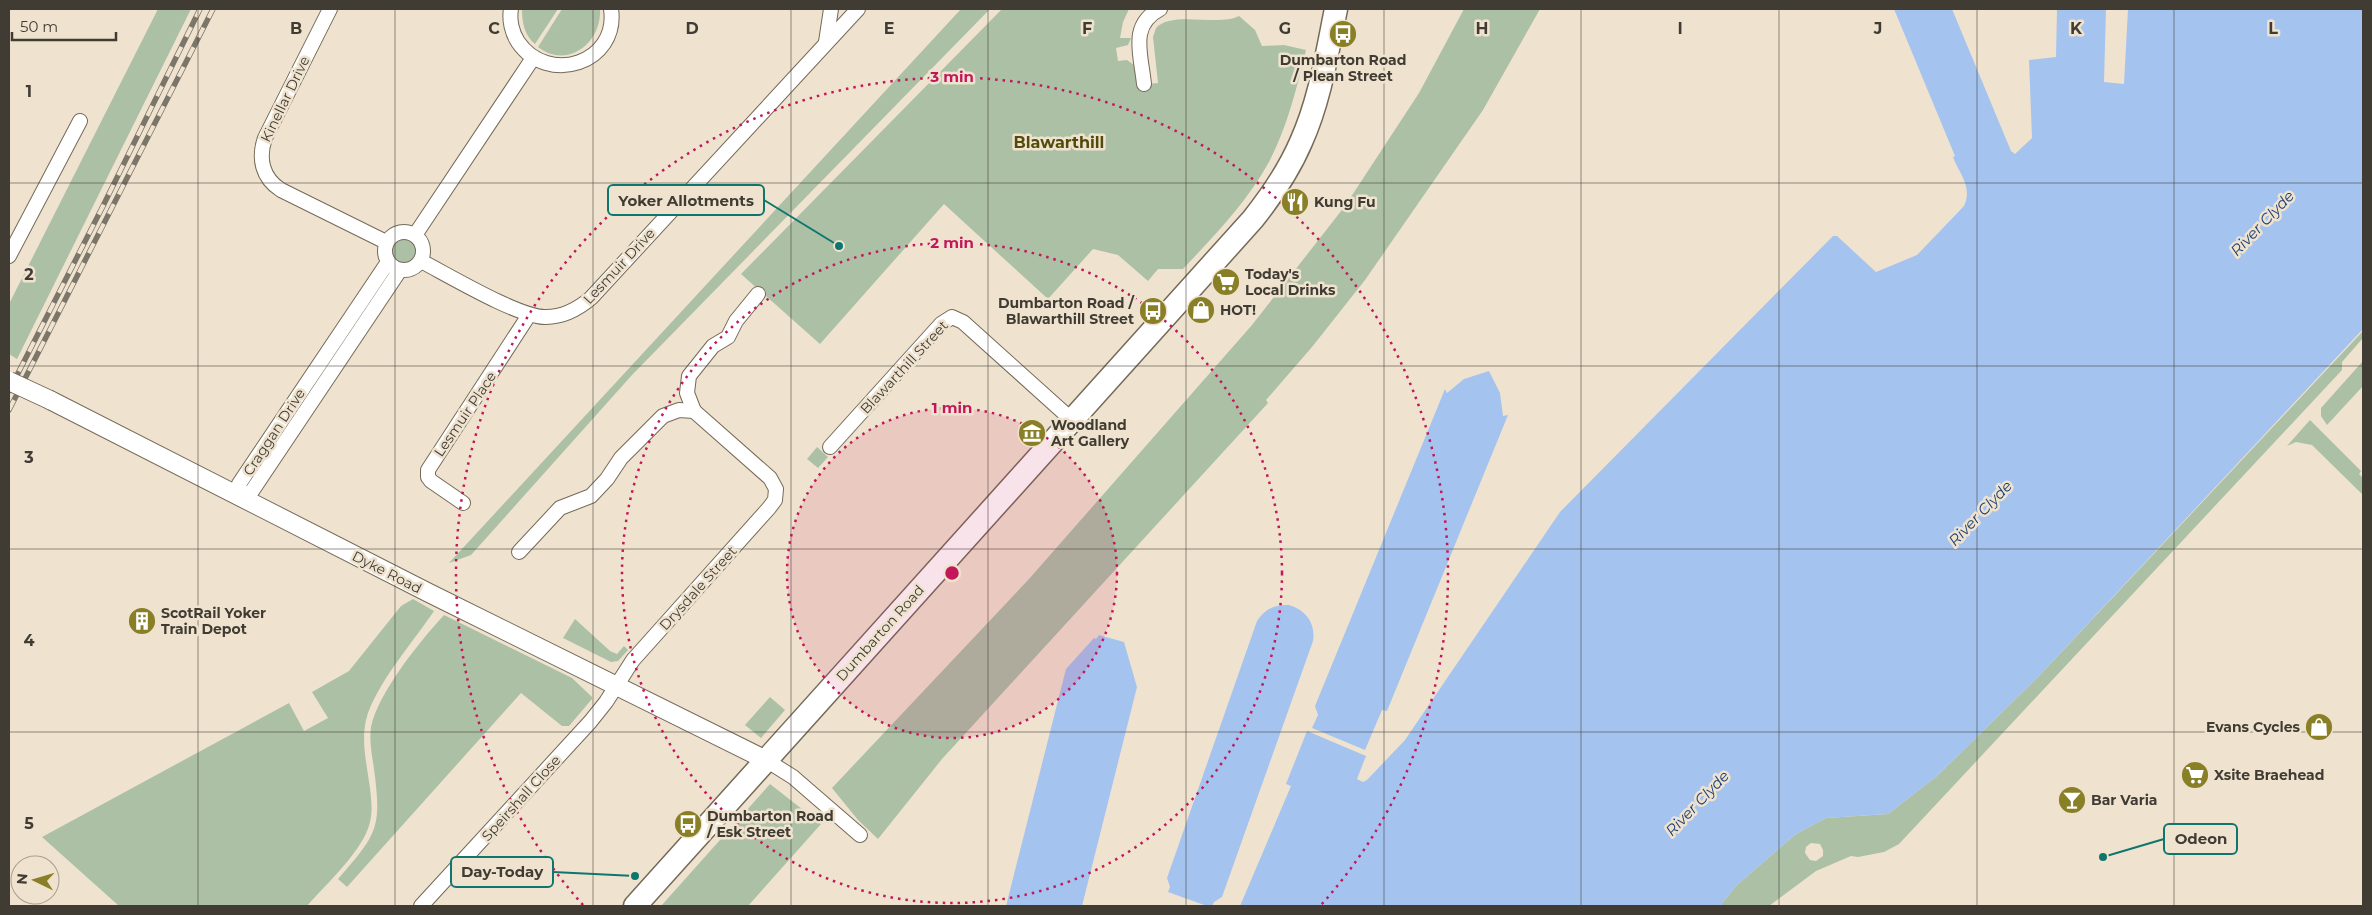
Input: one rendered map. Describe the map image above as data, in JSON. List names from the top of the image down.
{
  "streets": {
    "main road": ["Dumbarton Road"],
    "street": [
      "Kinellar Drive",
      "Lesmuir Drive",
      "Blawarthill Street",
      "Lesmuir Place",
      "Craggan Drive",
      "Dyke Road",
      "Drysdale Street",
      "Speirshall Close"
    ]
  },
  "crossings": [
    ["Kinellar Drive", "Lesmuir Drive"],
    ["Kinellar Drive", "Craggan Drive"],
    ["Lesmuir Drive", "Lesmuir Place"],
    ["Lesmuir Drive", "Craggan Drive"],
    ["Blawarthill Street", "Dumbarton Road"],
    ["Craggan Drive", "Dyke Road"],
    ["Dyke Road", "Drysdale Street"],
    ["Dyke Road", "Dumbarton Road"],
    ["Dyke Road", "Speirshall Close"],
    ["Drysdale Street", "Speirshall Close"]
  ],
  "districts": ["Blawarthill"],
  "water": ["River Clyde"],
  "places": {
    "bus stop": ["Dumbarton Road / Plean Street", "Dumbarton Road / Blawarthill Street", "Dumbarton Road / Esk Street"],
    "restaurant": ["Kung Fu"],
    "other": ["Yoker Allotments", "Odeon", "Day-Today"],
    "supermarket": ["Today's Local Drinks", "Xsite Braehead"],
    "shop": ["HOT!", "Evans Cycles"],
    "museum": ["Woodland Art Gallery"],
    "building": ["ScotRail Yoker Train Depot"],
    "bar": ["Bar Varia"]
  },
  "scale_bar": "50 m",
  "north": "left",
  "grid": {
    "columns": [
      "B",
      "C",
      "D",
      "E",
      "F",
      "G",
      "H",
      "I",
      "J",
      "K",
      "L"
    ],
    "rows": [
      "1",
      "2",
      "3",
      "4",
      "5"
    ]
  },
  "rings": ["3 min", "2 min", "1 min"]
}
